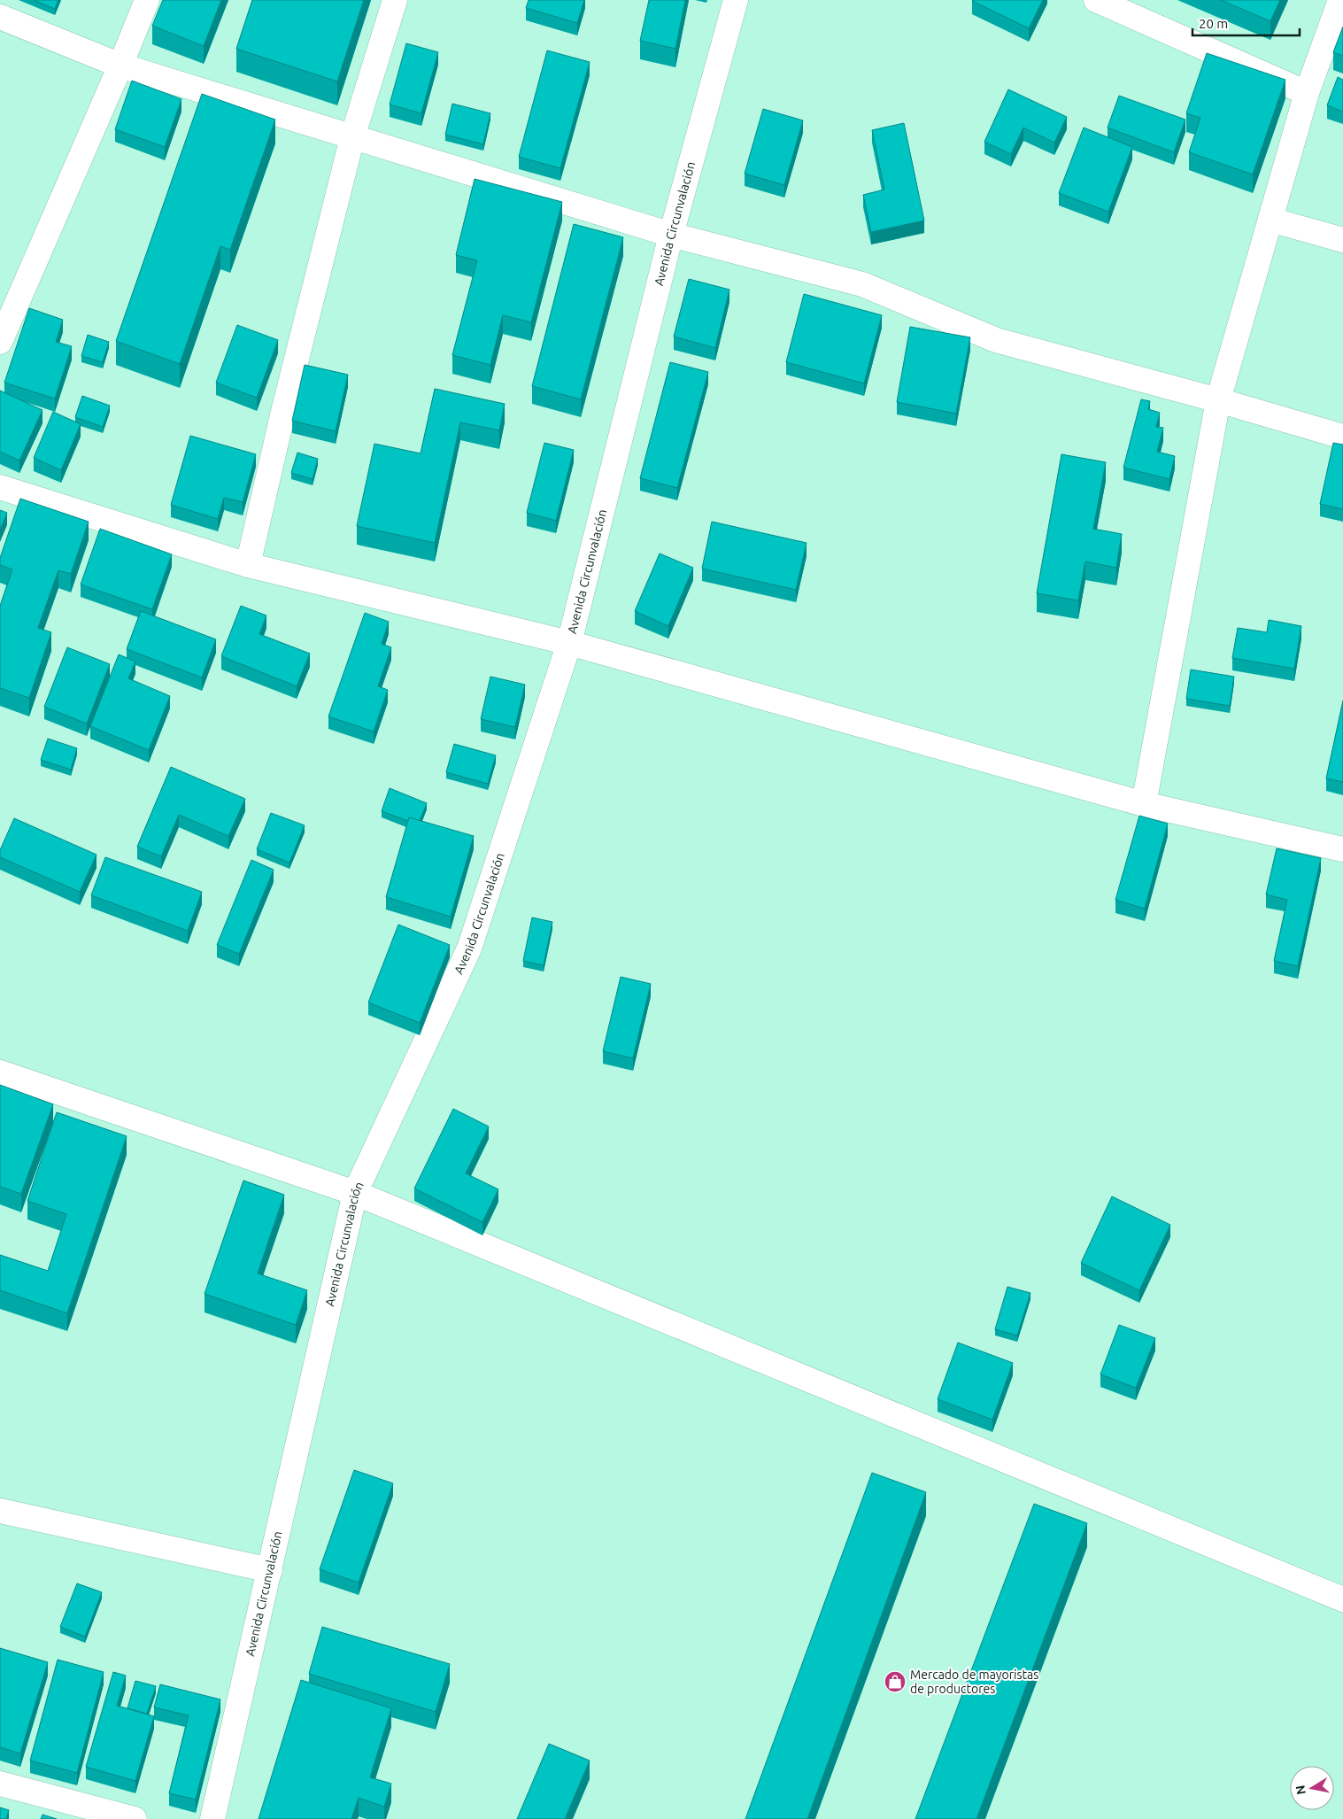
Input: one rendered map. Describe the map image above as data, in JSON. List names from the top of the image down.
{
  "streets": {
    "street": ["Avenida Circunvalación"]
  },
  "places": {
    "shop": ["Mercado de mayoristas de productores"]
  },
  "scale_bar": "20 m",
  "north": "left"
}
